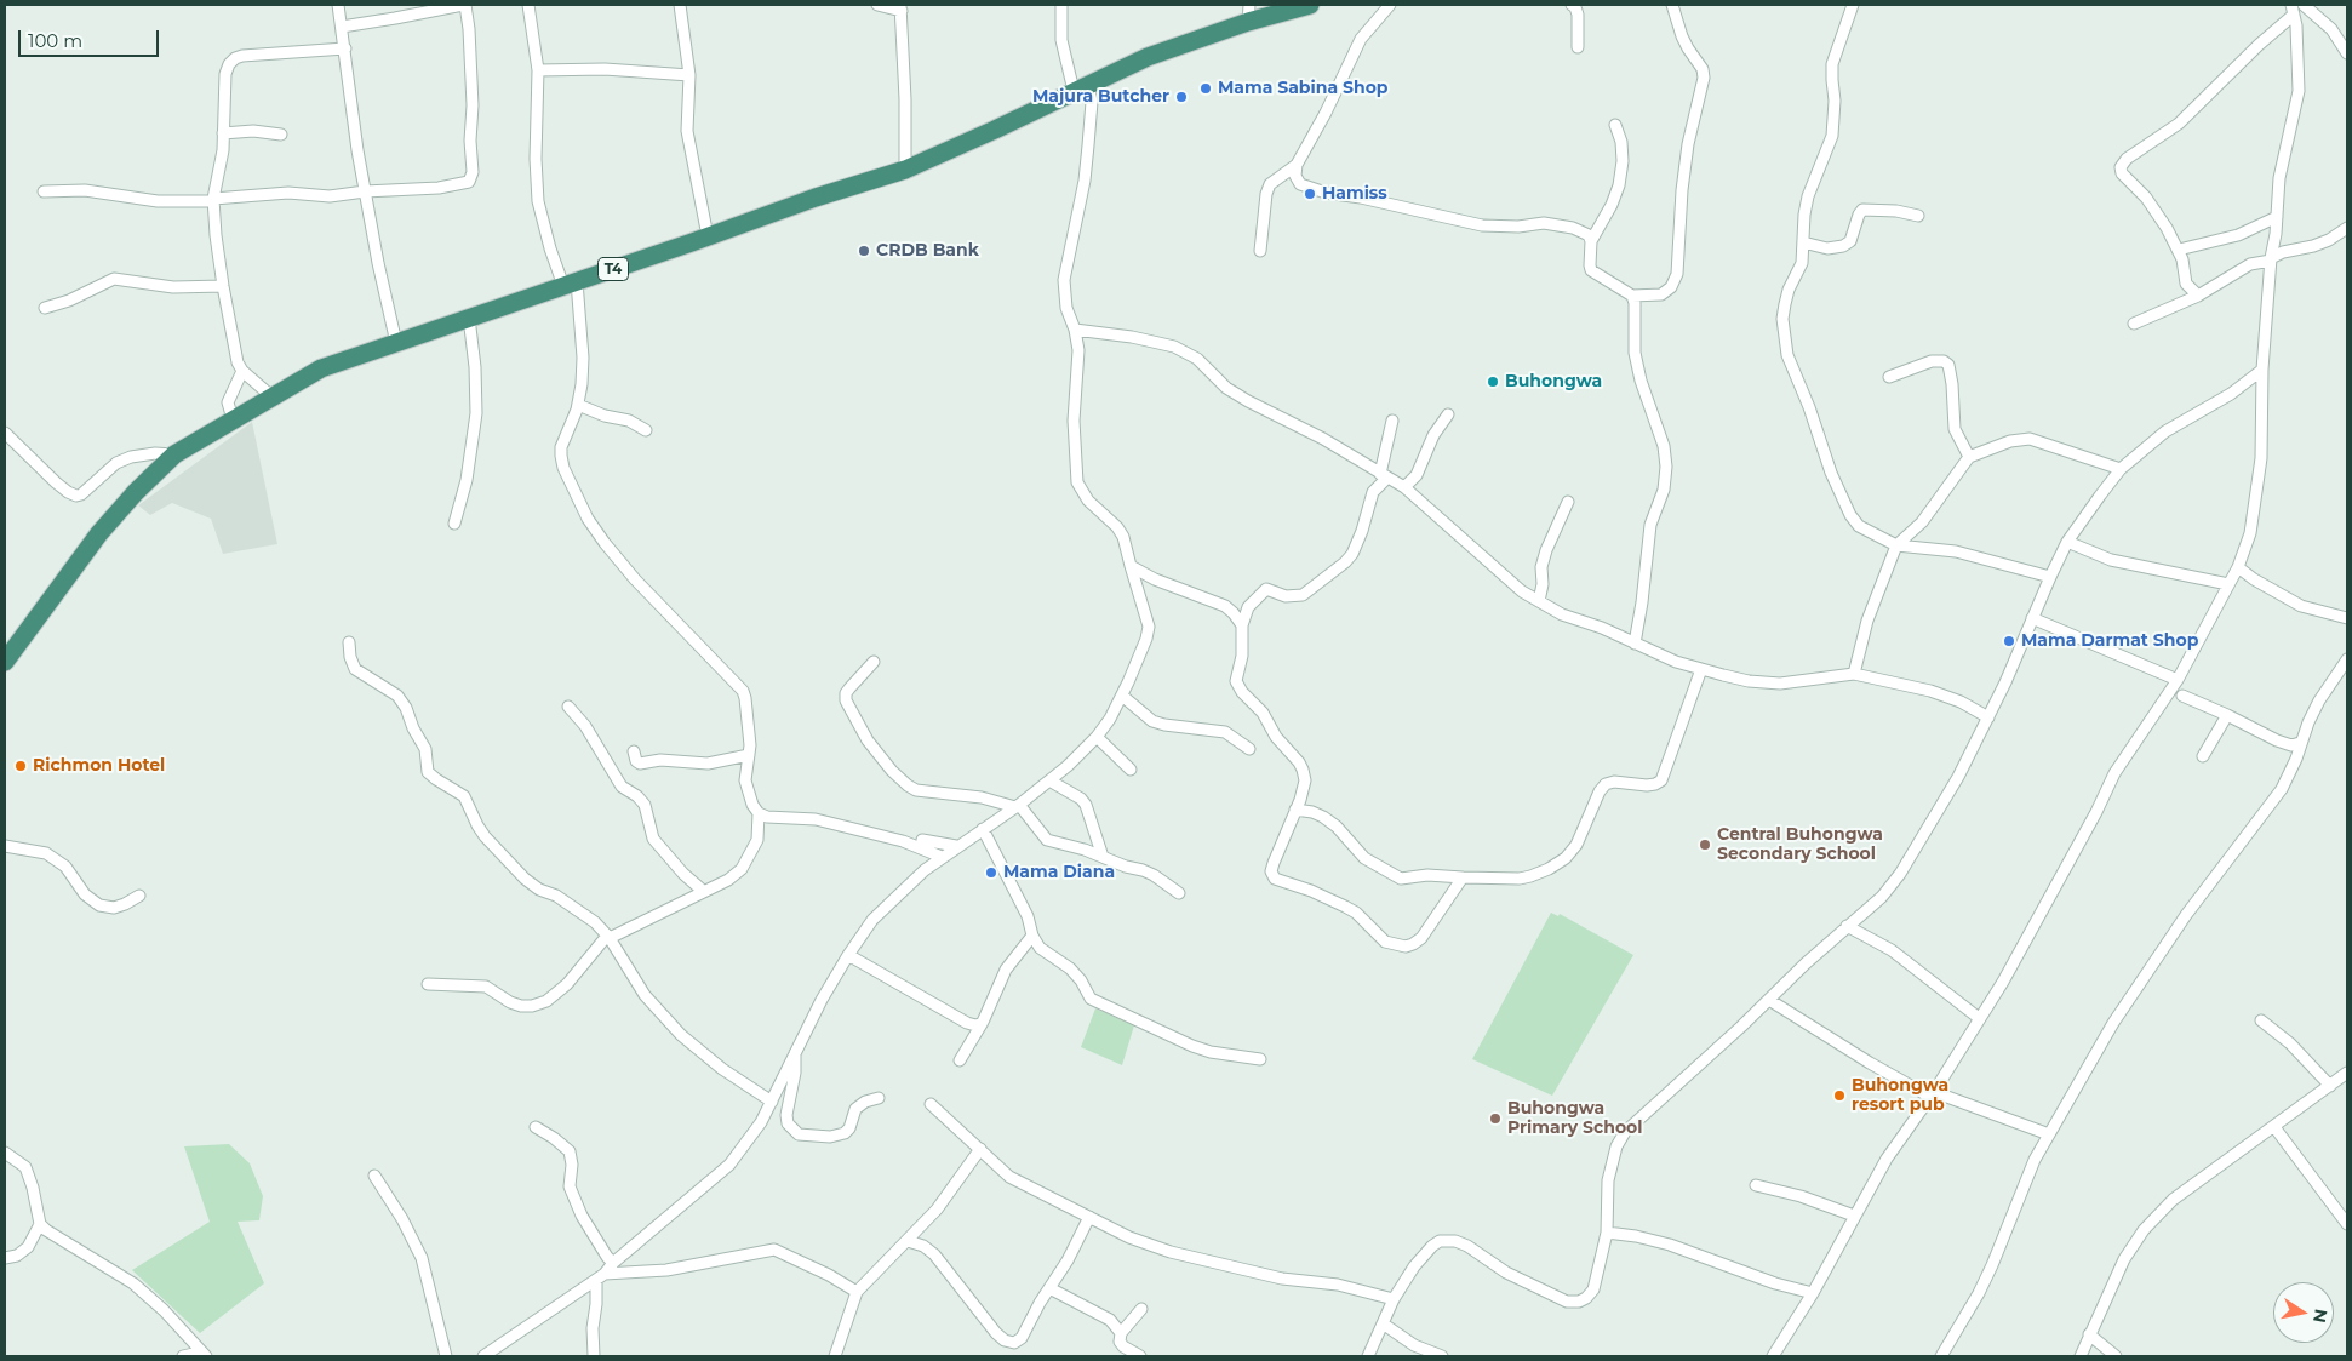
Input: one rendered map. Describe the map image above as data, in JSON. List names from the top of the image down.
{
  "streets": {
    "highway": ["T4"]
  },
  "places": [
    "Mama Sabina Shop",
    "Majura Butcher",
    "Hamiss",
    "CRDB Bank",
    "Buhongwa",
    "Mama Darmat Shop",
    "Richmon Hotel",
    "Central Buhongwa Secondary School",
    "Mama Diana",
    "Buhongwa resort pub",
    "Buhongwa Primary School"
  ],
  "scale_bar": "100 m",
  "north": "right"
}
